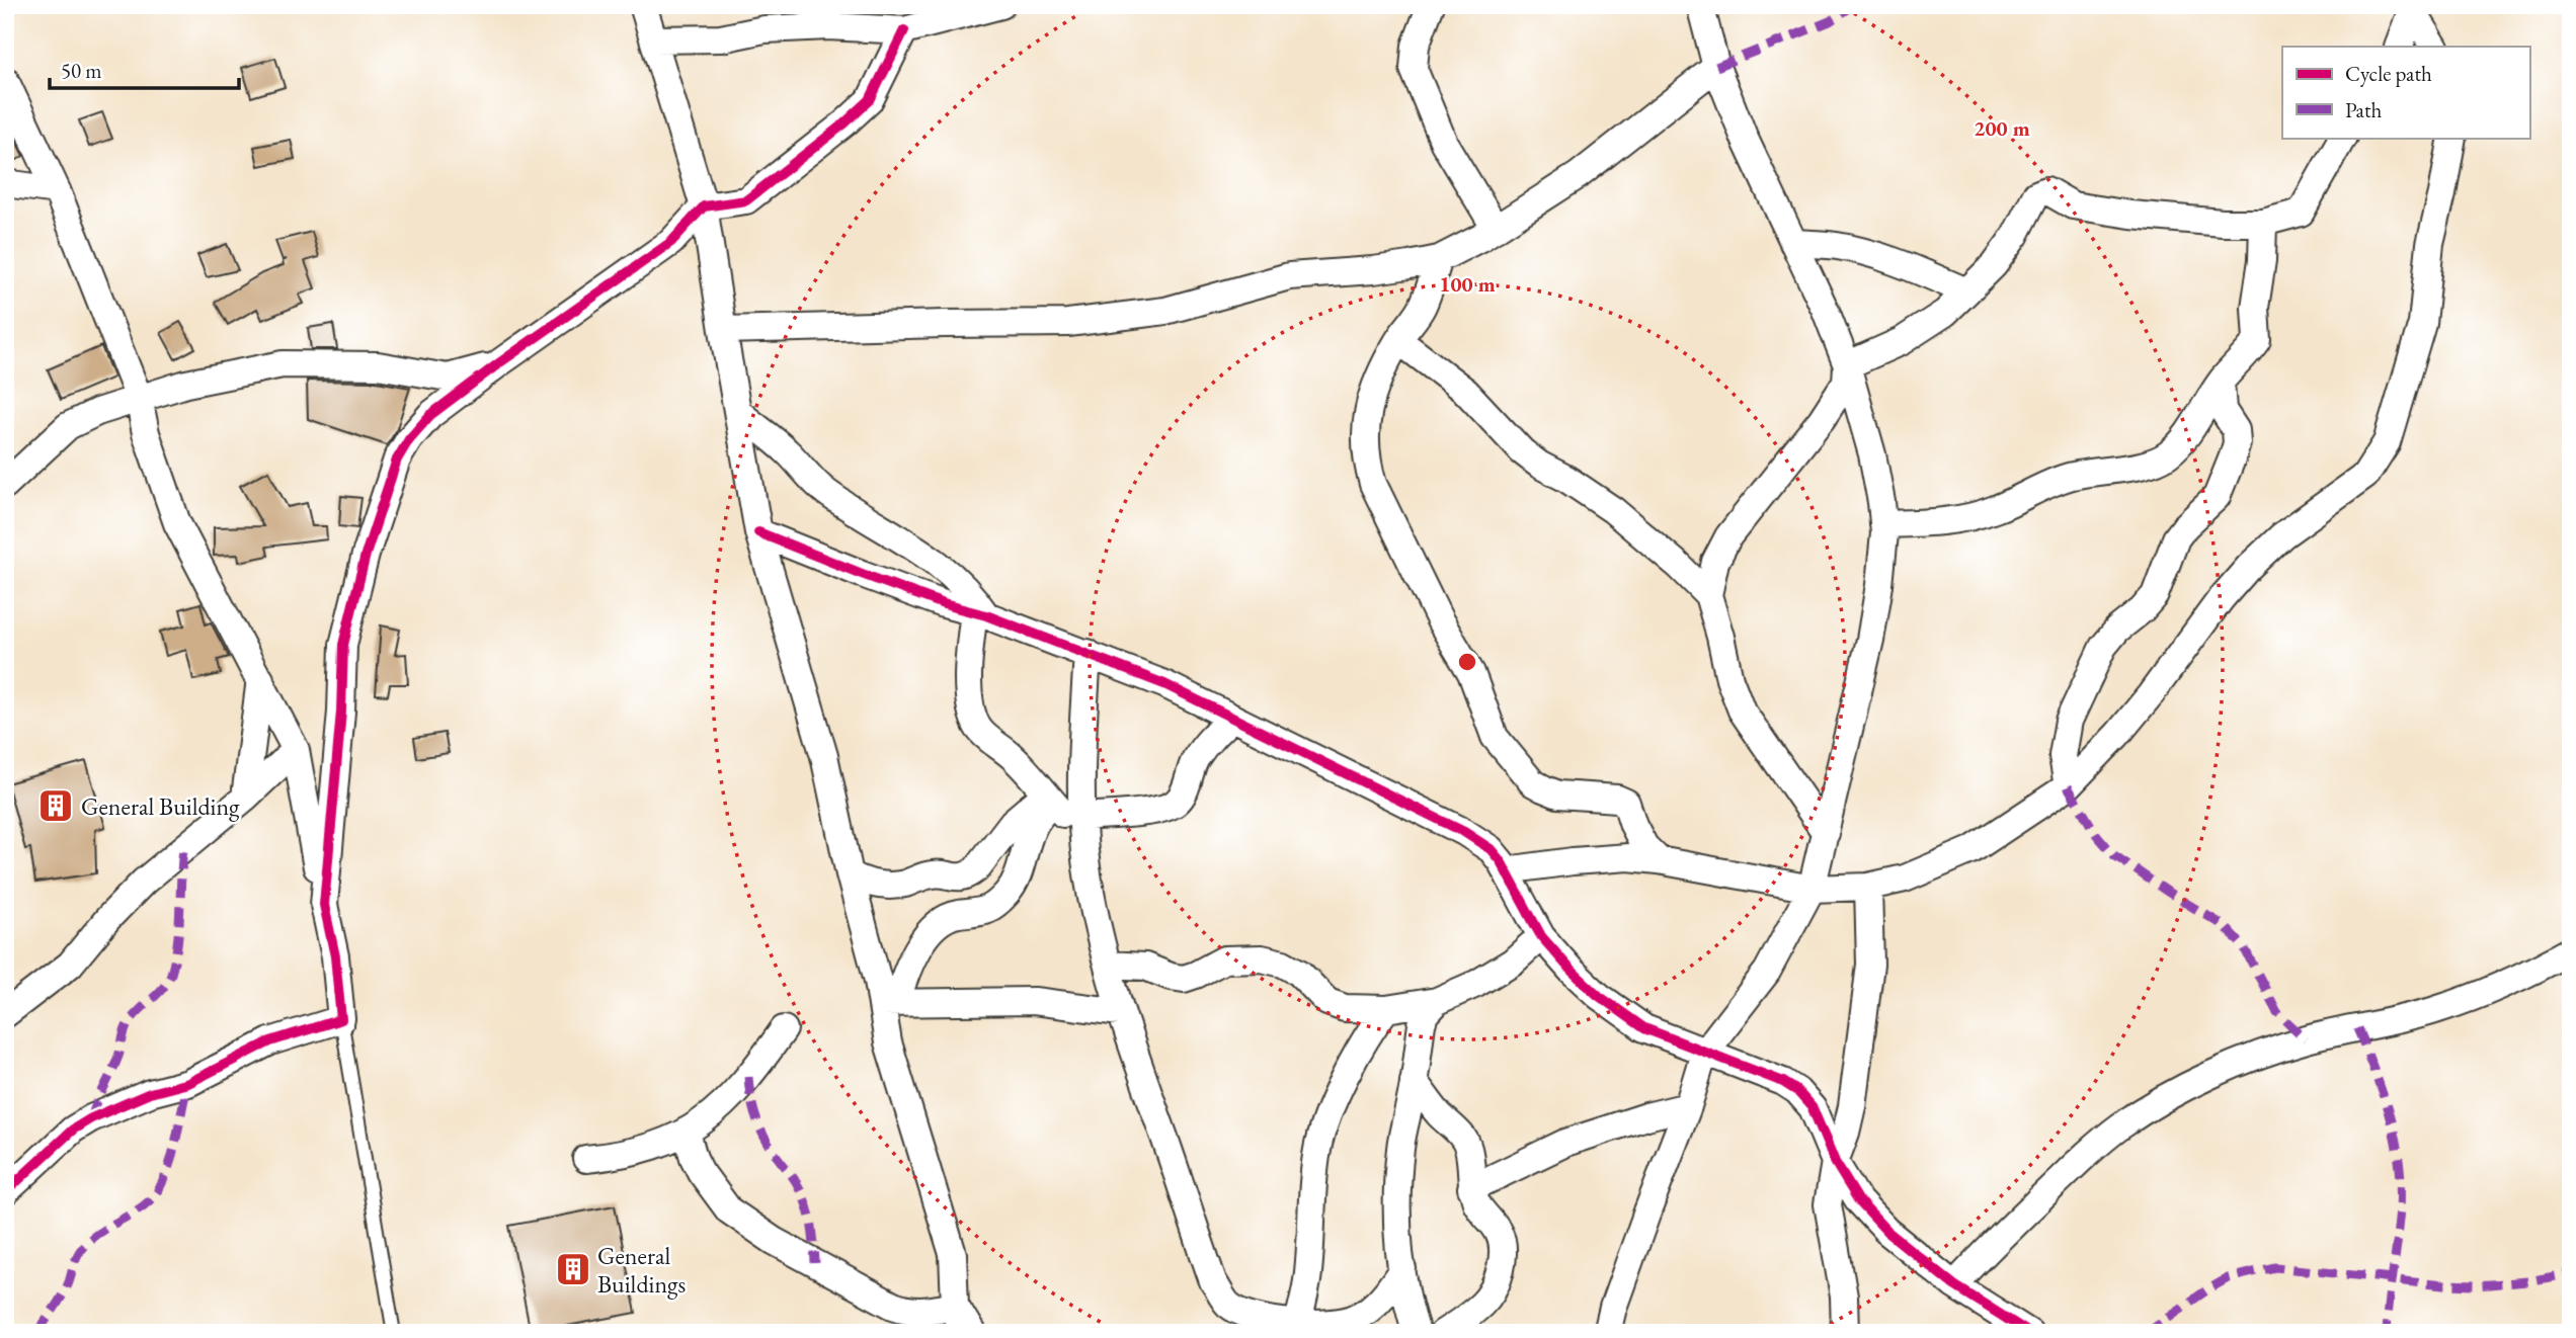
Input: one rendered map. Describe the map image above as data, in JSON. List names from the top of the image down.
{
  "places": {
    "building": ["General Building", "General Buildings"]
  },
  "legend": ["Cycle path", "Path"],
  "scale_bar": "50 m",
  "rings": ["200 m", "100 m"]
}
